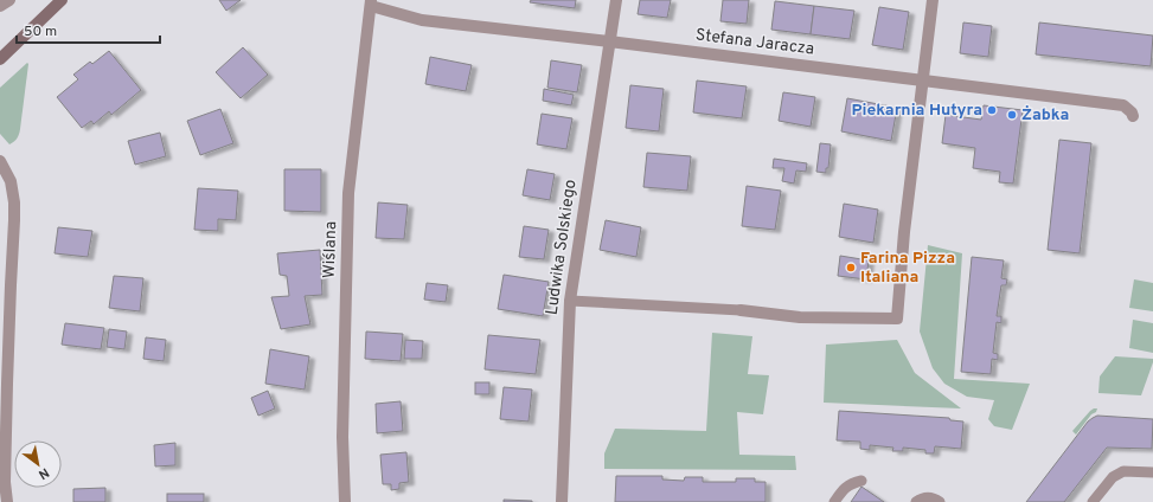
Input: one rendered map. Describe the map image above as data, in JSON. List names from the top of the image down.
{
  "streets": {
    "street": ["Stefana Jaracza", "Ludwika Solskiego", "Wiślana"]
  },
  "crossings": [
    ["Stefana Jaracza", "Ludwika Solskiego"],
    ["Stefana Jaracza", "Wiślana"]
  ],
  "places": ["Piekarnia Hutyra", "Żabka", "Farina Pizza Italiana"],
  "scale_bar": "50 m",
  "north": "bottom right"
}
